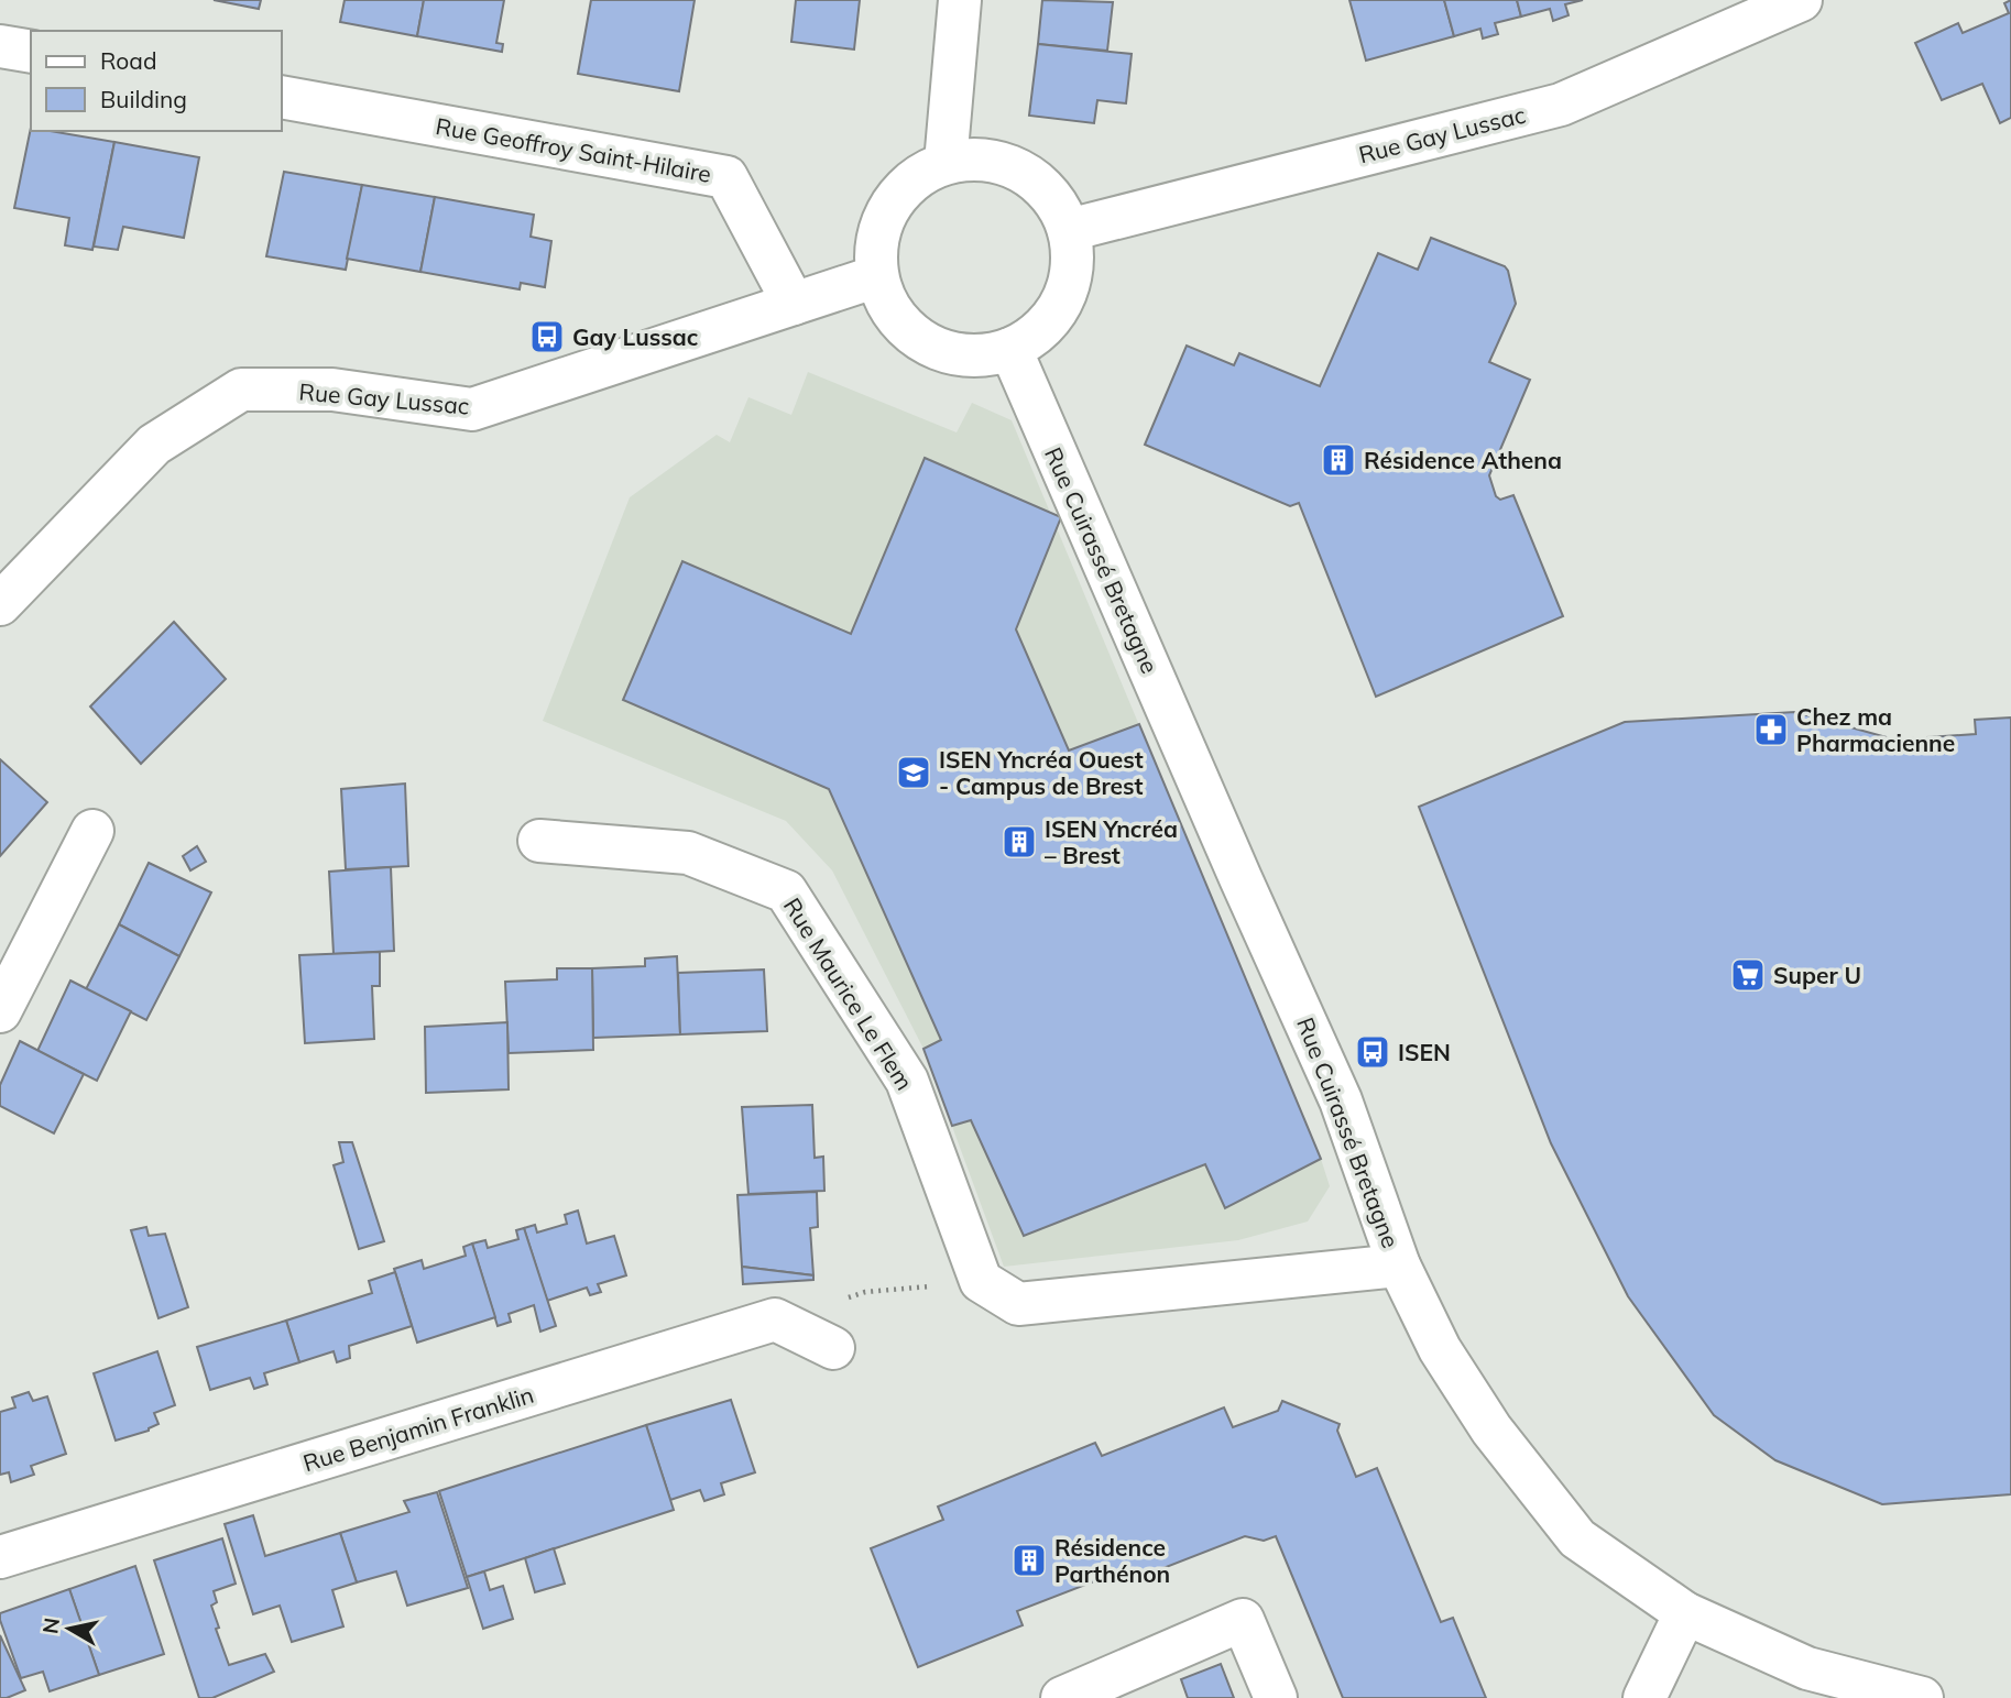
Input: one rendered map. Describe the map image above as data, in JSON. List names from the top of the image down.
{
  "streets": {
    "street": [
      "Rue Gay Lussac",
      "Rue Geoffroy Saint-Hilaire",
      "Rue Cuirassé Bretagne",
      "Rue Maurice Le Flem",
      "Rue Benjamin Franklin"
    ]
  },
  "crossings": [
    ["Rue Gay Lussac", "Rue Geoffroy Saint-Hilaire"],
    ["Rue Gay Lussac", "Rue Cuirassé Bretagne"]
  ],
  "places": {
    "bus stop": ["Gay Lussac", "ISEN"],
    "building": ["Résidence Athena", "ISEN Yncréa – Brest", "Résidence Parthénon"],
    "pharmacy": ["Chez ma Pharmacienne"],
    "school or university": ["ISEN Yncréa Ouest - Campus de Brest"],
    "supermarket": ["Super U"]
  },
  "legend": ["Road", "Building"],
  "north": "left"
}
